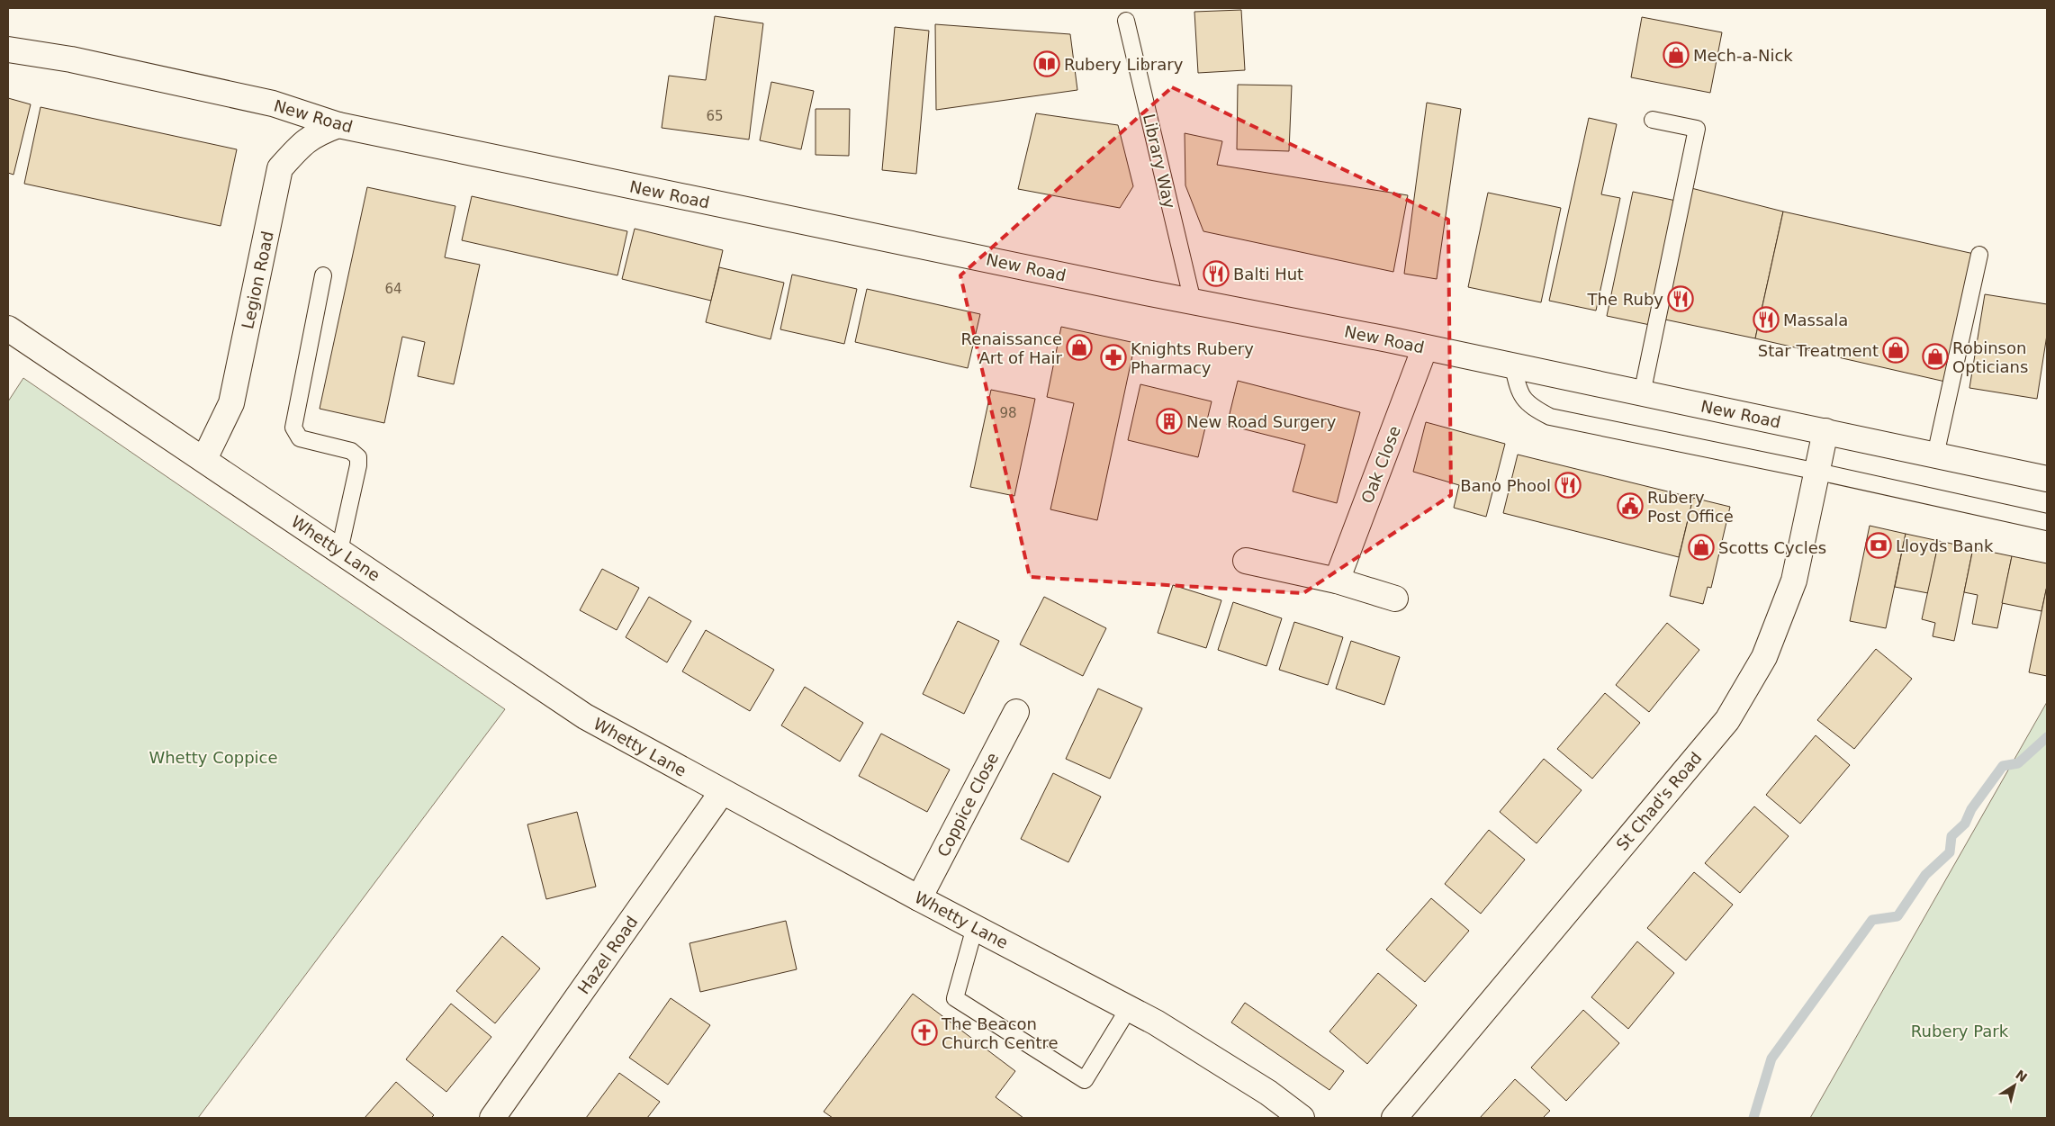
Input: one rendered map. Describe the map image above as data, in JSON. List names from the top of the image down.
{
  "streets": {
    "street": [
      "New Road",
      "Legion Road",
      "Oak Close",
      "Whetty Lane",
      "St Chad's Road",
      "Coppice Close",
      "Hazel Road"
    ],
    "lane": ["Library Way"]
  },
  "crossings": [
    ["New Road", "Library Way"],
    ["New Road", "Legion Road"],
    ["New Road", "Oak Close"],
    ["New Road", "St Chad's Road"],
    ["Legion Road", "Whetty Lane"],
    ["Whetty Lane", "Coppice Close"],
    ["Whetty Lane", "Hazel Road"]
  ],
  "parks": ["Whetty Coppice", "Rubery Park"],
  "places": {
    "shop": [
      "Mech-a-Nick",
      "Renaissance Art of Hair",
      "Star Treatment",
      "Robinson Opticians",
      "Scotts Cycles"
    ],
    "library": ["Rubery Library"],
    "restaurant": [
      "Balti Hut",
      "The Ruby",
      "Massala",
      "Bano Phool"
    ],
    "pharmacy": ["Knights Rubery Pharmacy"],
    "building": ["New Road Surgery"],
    "public building": ["Rubery Post Office"],
    "bank": ["Lloyds Bank"],
    "church": ["The Beacon Church Centre"]
  },
  "house_numbers": ["65", "64", "98"],
  "north": "top right"
}
